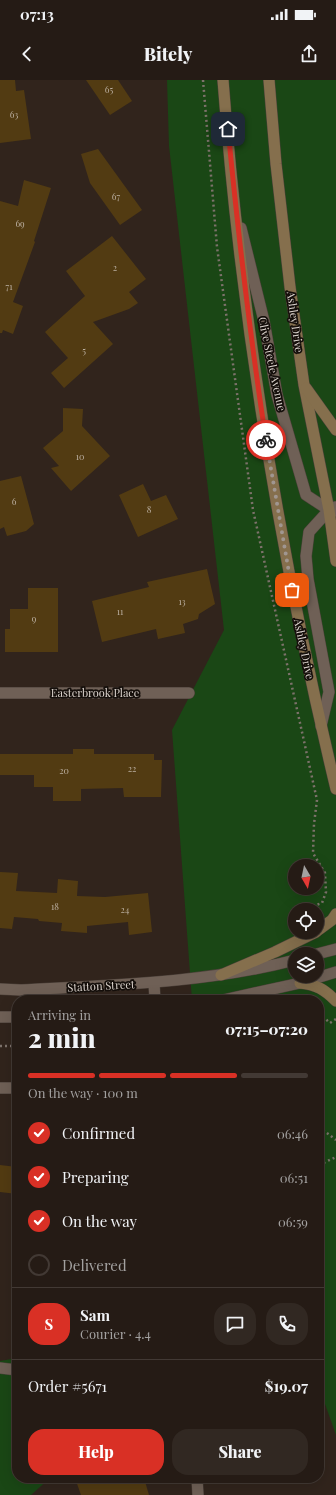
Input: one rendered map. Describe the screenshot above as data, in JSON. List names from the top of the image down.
{
  "streets": {
    "main road": ["Ashley Drive"],
    "street": ["Clive Steele Avenue", "Easterbrook Place", "Statton Street"]
  },
  "crossings": [
    ["Ashley Drive", "Clive Steele Avenue"]
  ],
  "house_numbers": [
    "65",
    "63",
    "67",
    "69",
    "2",
    "71",
    "5",
    "10",
    "6",
    "8",
    "13",
    "11",
    "9",
    "22",
    "20",
    "18",
    "24"
  ],
  "north": "bottom",
  "page": {
    "status": "07:13",
    "header": "Bitely",
    "heading": ["2 min", "Arriving in", "07:15–07:20"],
    "panel": [
      "Sam",
      "Courier · 4.4",
      "Order #5671",
      "$19.07"
    ],
    "bar": "On the way · 100 m",
    "list": [
      ["Confirmed", "06:46"],
      ["Preparing", "06:51"],
      ["On the way", "06:59"],
      "Delivered"
    ],
    "round": "S",
    "buttons": ["Help", "Share"]
  }
}
